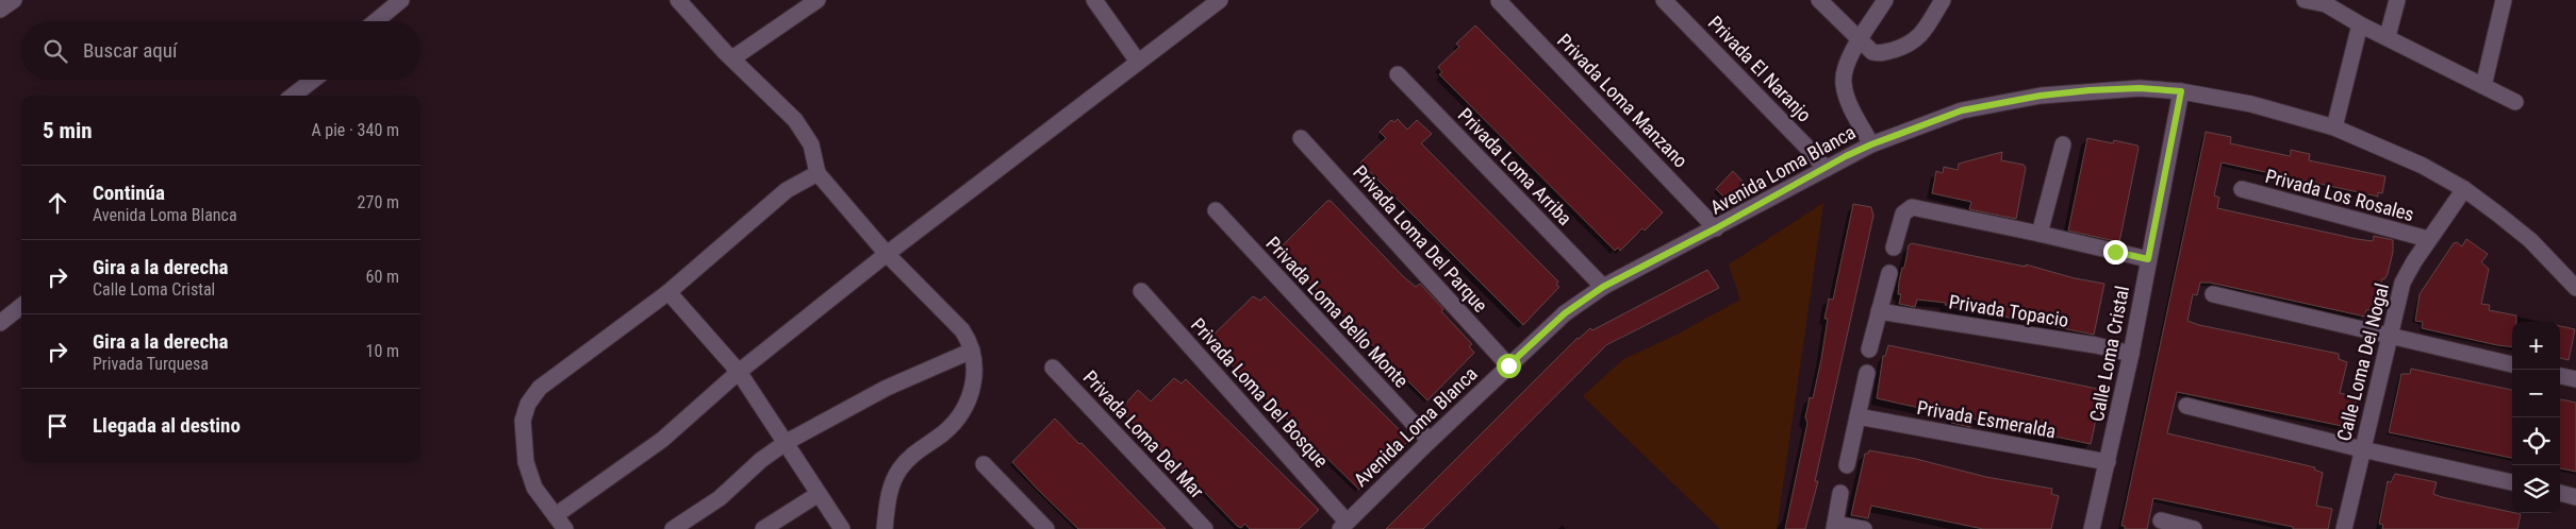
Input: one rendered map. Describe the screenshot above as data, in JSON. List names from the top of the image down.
{
  "streets": {
    "street": [
      "Privada El Naranjo",
      "Privada Loma Manzano",
      "Privada Loma Arriba",
      "Avenida Loma Blanca",
      "Privada Los Rosales",
      "Privada Loma Del Parque",
      "Privada Topacio",
      "Privada Loma Bello Monte",
      "Calle Loma Cristal",
      "Calle Loma Del Nogal",
      "Privada Loma Del Bosque",
      "Privada Esmeralda",
      "Privada Loma Del Mar"
    ]
  },
  "crossings": [
    ["Privada El Naranjo", "Avenida Loma Blanca"],
    ["Privada Loma Manzano", "Avenida Loma Blanca"],
    ["Privada Loma Arriba", "Avenida Loma Blanca"],
    ["Avenida Loma Blanca", "Privada Loma Del Parque"],
    ["Avenida Loma Blanca", "Privada Loma Bello Monte"],
    ["Avenida Loma Blanca", "Calle Loma Cristal"],
    ["Avenida Loma Blanca", "Calle Loma Del Nogal"],
    ["Avenida Loma Blanca", "Privada Loma Del Bosque"],
    ["Privada Los Rosales", "Calle Loma Del Nogal"],
    ["Privada Topacio", "Calle Loma Cristal"],
    ["Calle Loma Cristal", "Privada Esmeralda"]
  ],
  "page": {
    "search": "Buscar aquí",
    "heading": ["5 min", "A pie · 340 m"],
    "list": [
      ["Continúa", "Avenida Loma Blanca", "270 m"],
      ["Gira a la derecha", "Calle Loma Cristal", "60 m"],
      ["Gira a la derecha", "Privada Turquesa", "10 m"],
      "Llegada al destino"
    ],
    "map_buttons": ["+", "−"]
  }
}
